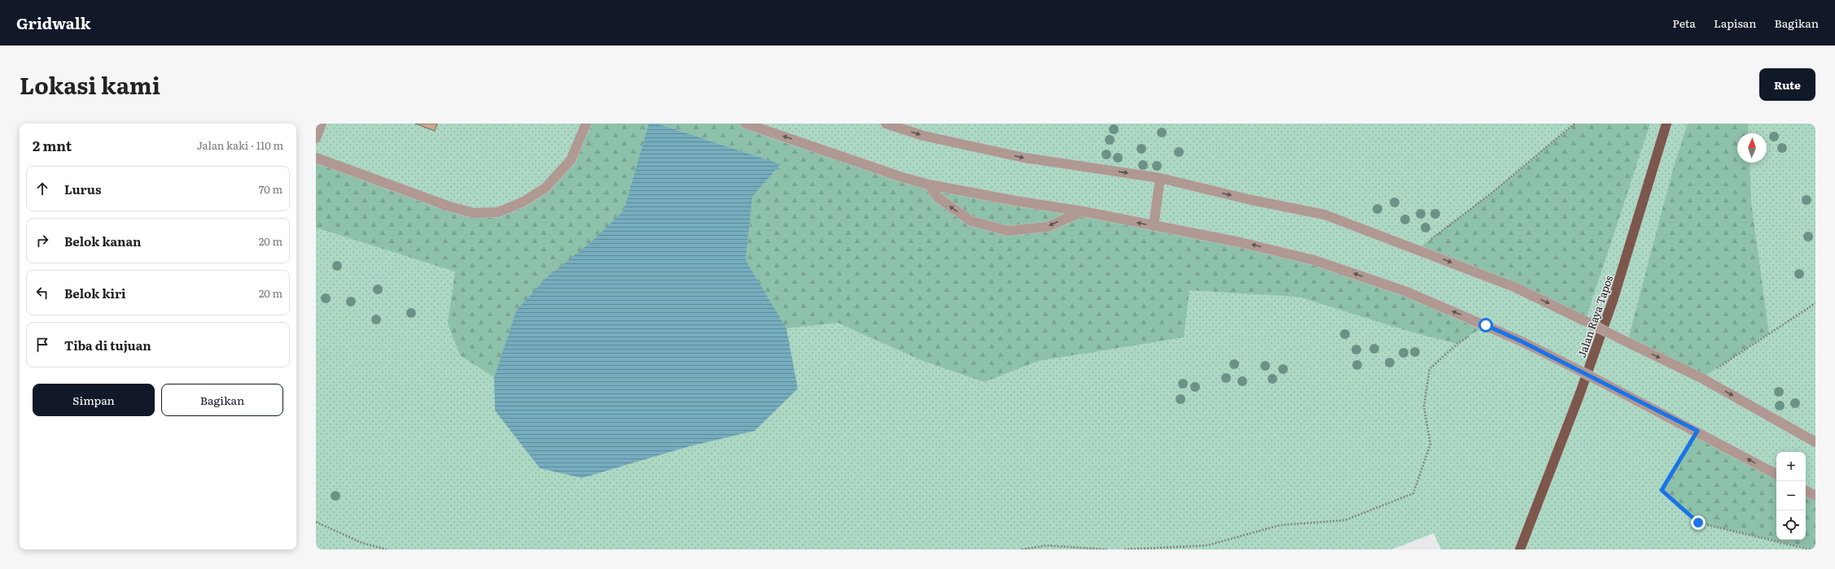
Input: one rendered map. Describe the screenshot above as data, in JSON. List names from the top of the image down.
{
  "streets": {
    "main road": ["Jalan Raya Tapos"]
  },
  "north": "top",
  "page": {
    "header": "Gridwalk",
    "nav": ["Peta", "Lapisan", "Bagikan"],
    "title": "Lokasi kami",
    "buttons": [
      "Rute",
      ["Simpan", "Bagikan"]
    ],
    "heading": ["2 mnt", "Jalan kaki · 110 m"],
    "list": [
      ["Lurus", "70 m"],
      ["Belok kanan", "20 m"],
      ["Belok kiri", "20 m"],
      "Tiba di tujuan"
    ],
    "map_buttons": ["+", "−"]
  }
}
